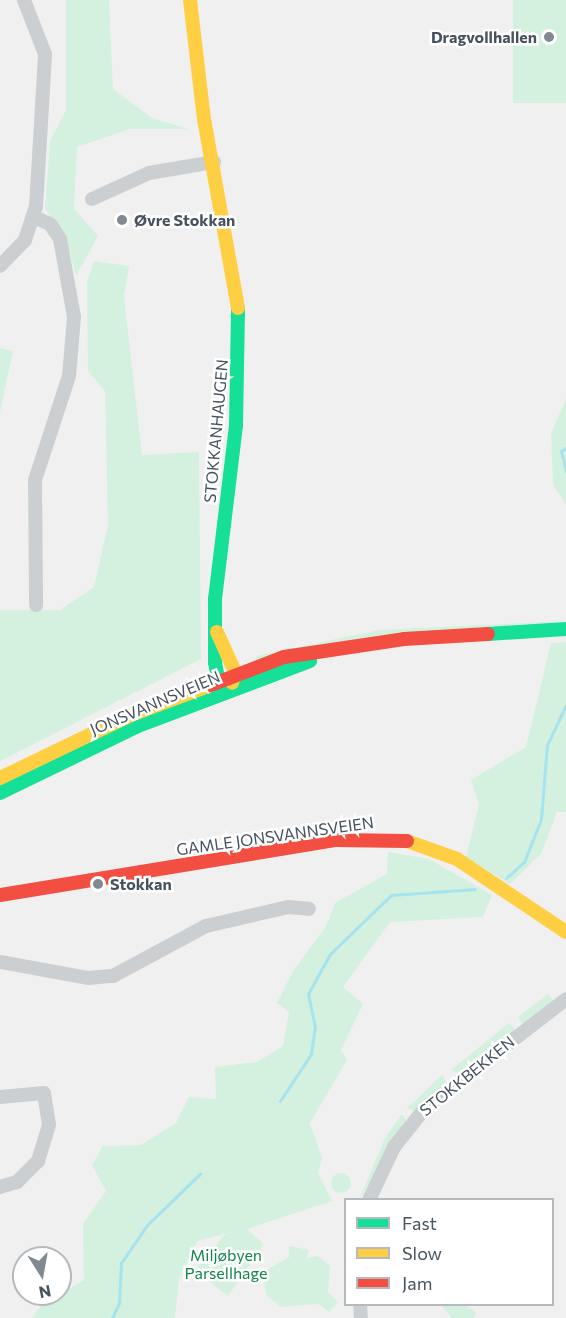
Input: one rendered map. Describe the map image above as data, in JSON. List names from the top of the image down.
{
  "streets": {
    "street": [
      "STOKKANHAUGEN",
      "JONSVANNSVEIEN",
      "GAMLE JONSVANNSVEIEN",
      "STOKKBEKKEN"
    ]
  },
  "crossings": [
    ["STOKKANHAUGEN", "JONSVANNSVEIEN"]
  ],
  "parks": ["Miljøbyen Parsellhage"],
  "places": ["Dragvollhallen", "Øvre Stokkan", "Stokkan"],
  "legend": ["Fast", "Slow", "Jam"],
  "north": "bottom"
}
